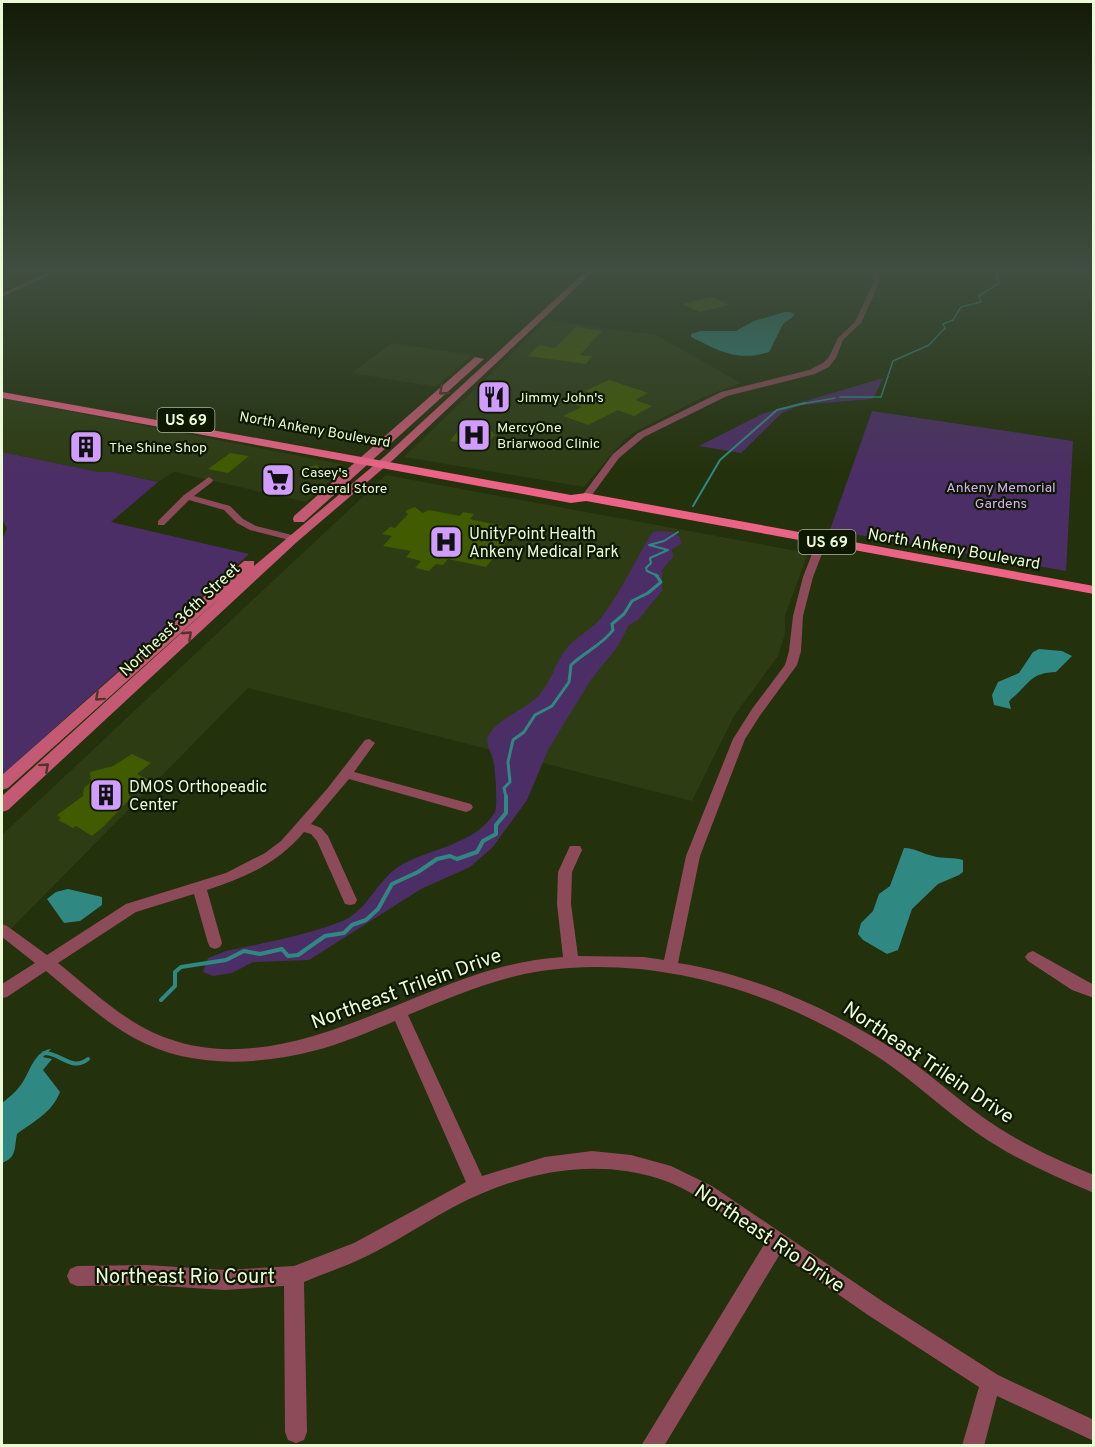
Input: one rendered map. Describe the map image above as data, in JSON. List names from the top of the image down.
{
  "streets": {
    "main road": ["US 69", "North Ankeny Boulevard", "Northeast 36th Street"],
    "street": ["Northeast Trilein Drive", "Northeast Rio Drive", "Northeast Rio Court"]
  },
  "crossings": [
    ["North Ankeny Boulevard", "Northeast 36th Street"],
    ["Northeast Rio Drive", "Northeast Rio Court"]
  ],
  "parks": ["Ankeny Memorial Gardens"],
  "places": {
    "restaurant": ["Jimmy John's"],
    "hospital": ["MercyOne Briarwood Clinic", "UnityPoint Health Ankeny Medical Park"],
    "building": ["The Shine Shop", "DMOS Orthopeadic Center"],
    "supermarket": ["Casey's General Store"]
  }
}
